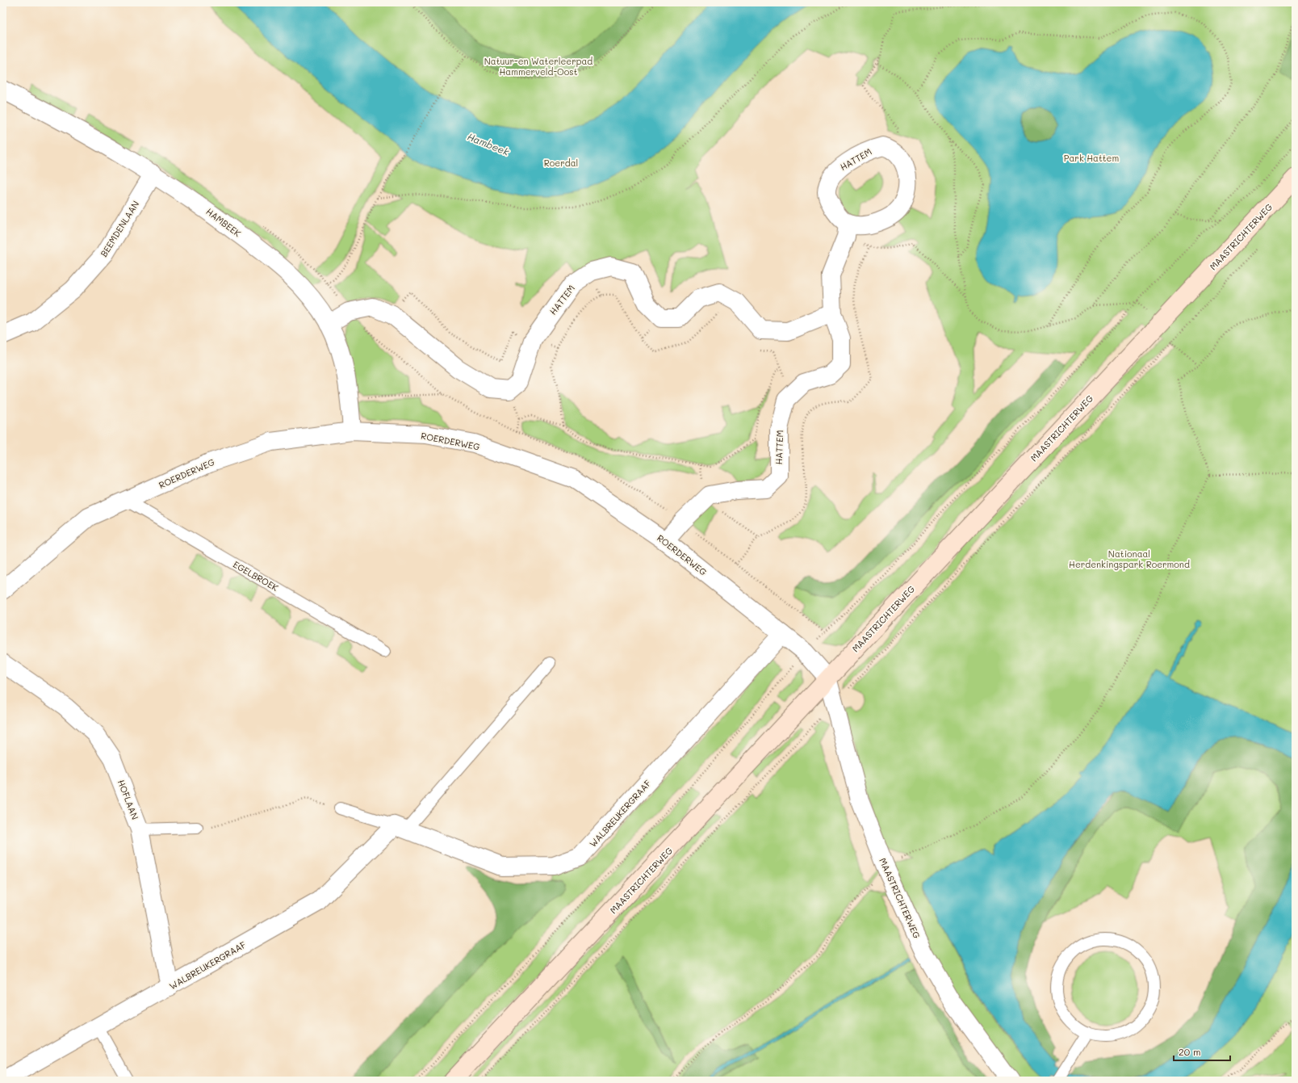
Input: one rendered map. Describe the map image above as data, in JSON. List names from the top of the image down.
{
  "streets": {
    "main road": ["MAASTRICHTERWEG"],
    "street": [
      "HATTEM",
      "HAMBEEK",
      "BEEMDENLAAN",
      "ROERDERWEG",
      "HOFLAAN",
      "WALBREUKERGRAAF"
    ],
    "lane": ["EGELBROEK"]
  },
  "crossings": [
    ["HATTEM", "HAMBEEK"],
    ["HATTEM", "ROERDERWEG"],
    ["HAMBEEK", "BEEMDENLAAN"],
    ["HAMBEEK", "ROERDERWEG"],
    ["MAASTRICHTERWEG", "ROERDERWEG"],
    ["ROERDERWEG", "EGELBROEK"],
    ["ROERDERWEG", "WALBREUKERGRAAF"],
    ["HOFLAAN", "WALBREUKERGRAAF"]
  ],
  "water": ["Hambeek"],
  "parks": [
    "Natuur-en Waterleerpad Hammerveld-Oost",
    "Park Hattem",
    "Roerdal",
    "Nationaal Herdenkingspark Roermond"
  ],
  "scale_bar": "20 m"
}
